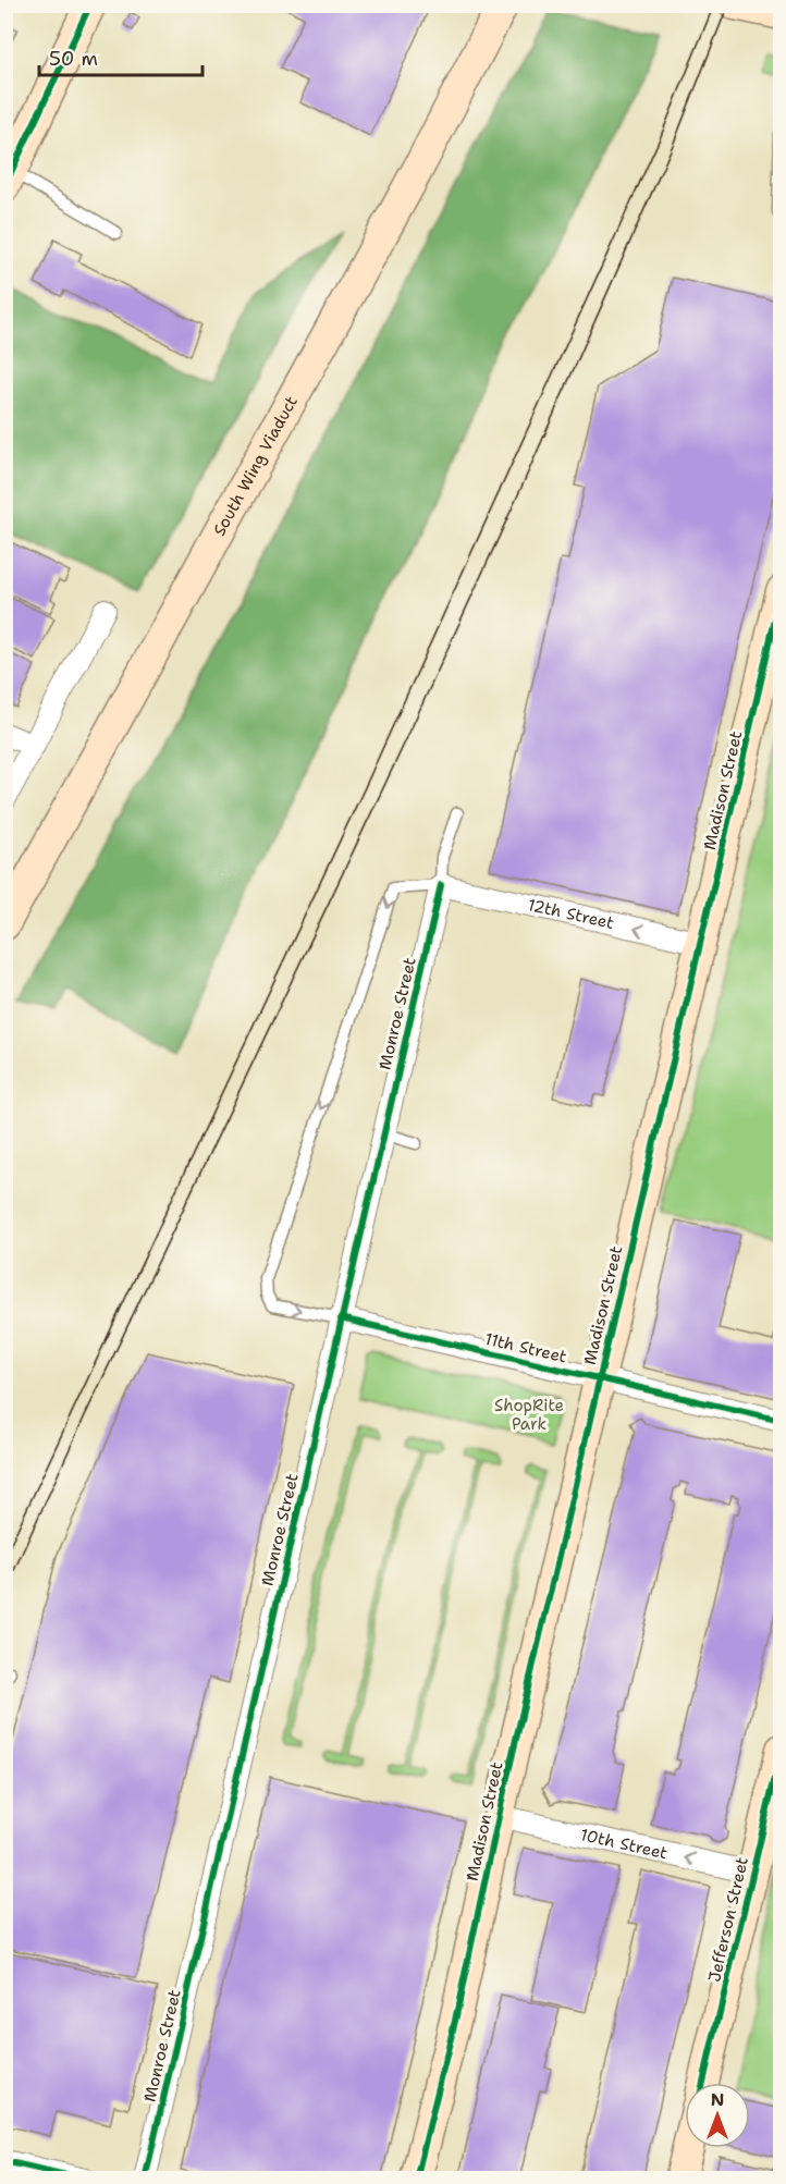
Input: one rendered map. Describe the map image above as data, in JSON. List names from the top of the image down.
{
  "streets": {
    "street": [
      "South Wing Viaduct",
      "Madison Street",
      "12th Street",
      "Monroe Street",
      "11th Street",
      "10th Street",
      "Jefferson Street"
    ]
  },
  "crossings": [
    ["Madison Street", "12th Street"],
    ["Madison Street", "11th Street"],
    ["Madison Street", "10th Street"],
    ["12th Street", "Monroe Street"],
    ["Monroe Street", "11th Street"],
    ["10th Street", "Jefferson Street"]
  ],
  "one_way": ["12th Street", "10th Street"],
  "parks": ["ShopRite Park"],
  "scale_bar": "50 m",
  "north": "top"
}
